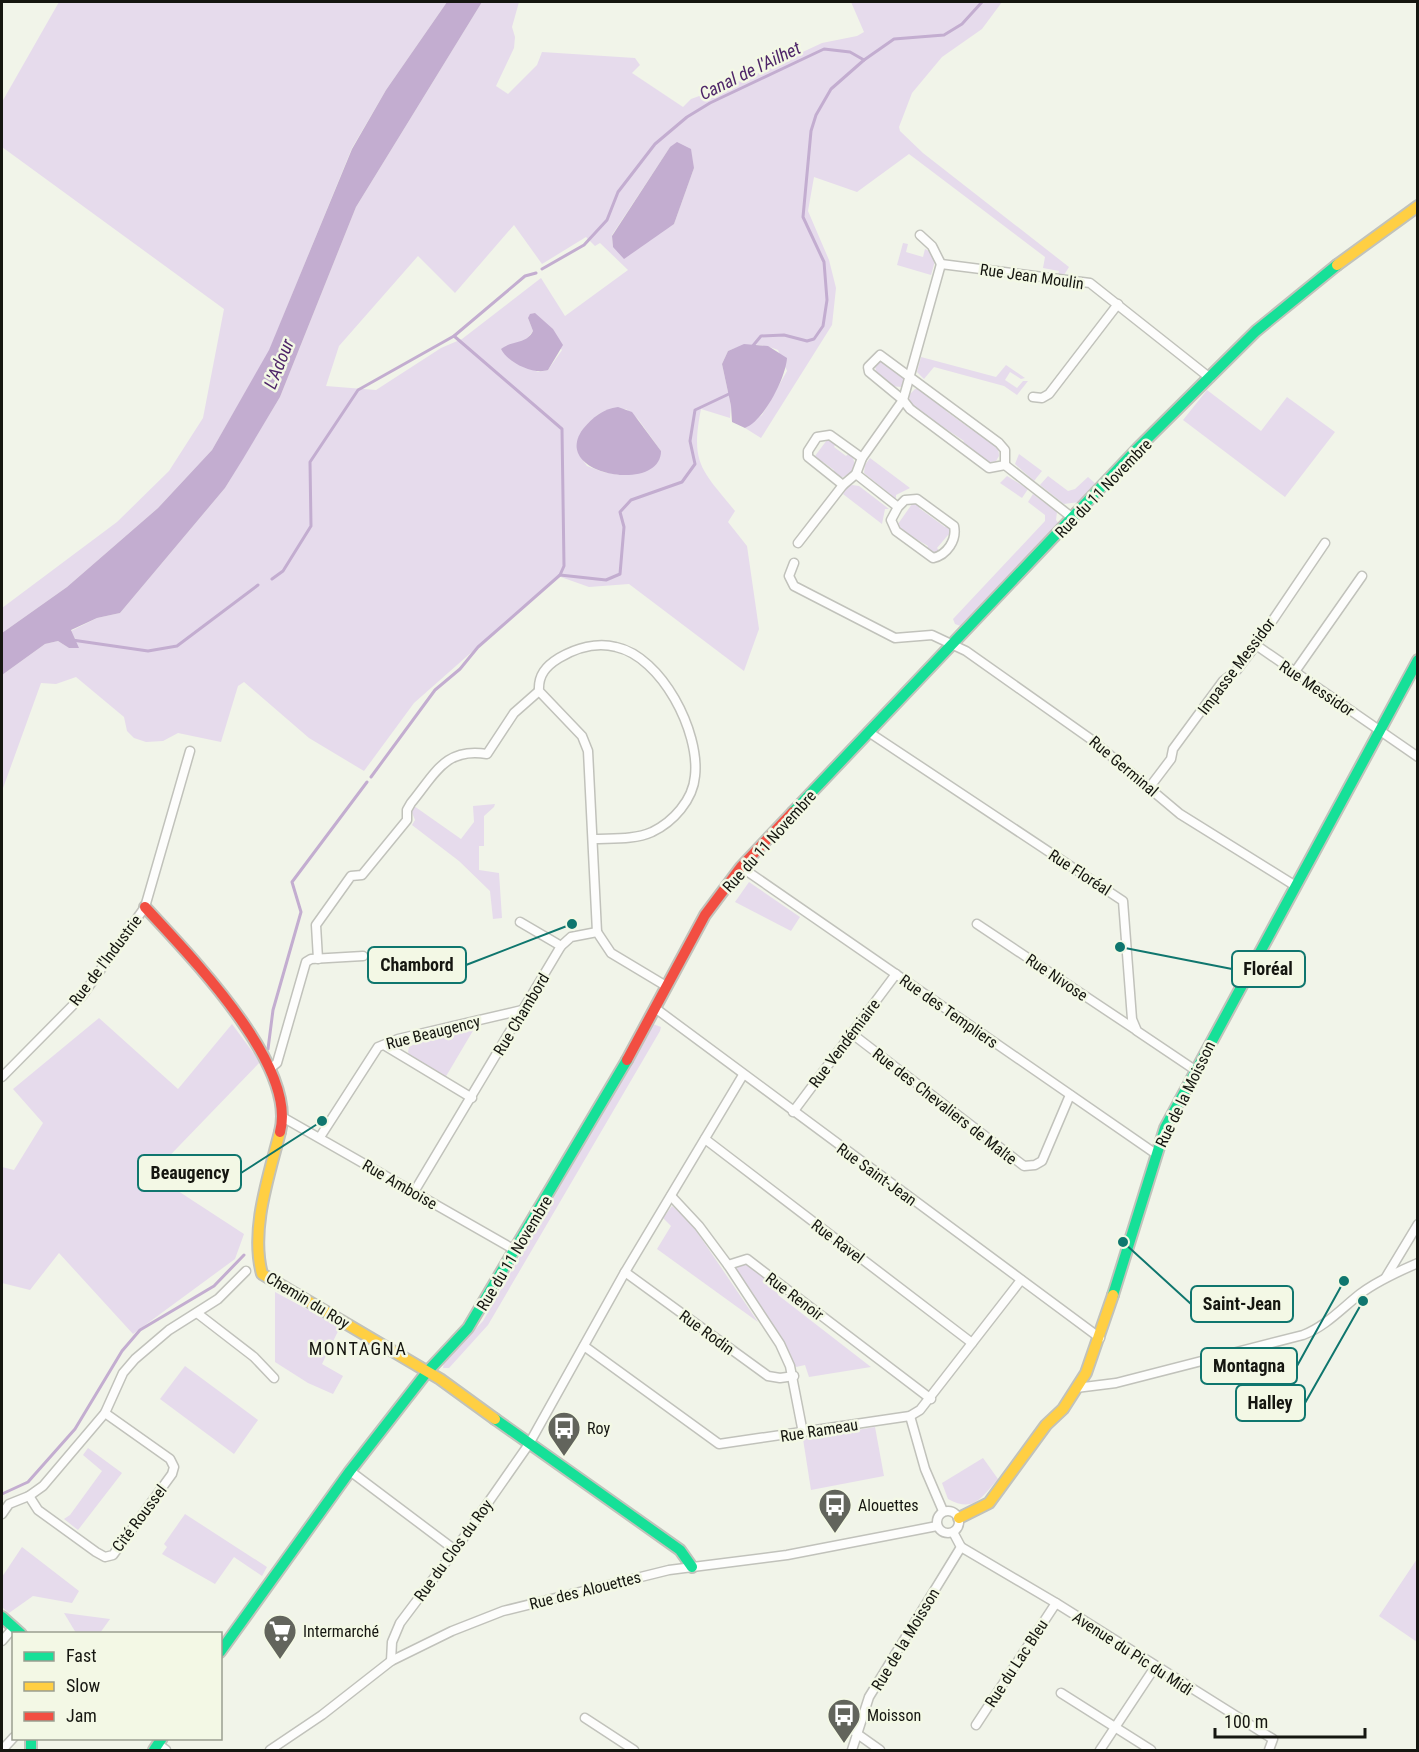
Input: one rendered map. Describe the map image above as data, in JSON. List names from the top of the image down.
{
  "streets": {
    "street": [
      "Rue Jean Moulin",
      "Rue du 11 Novembre",
      "Impasse Messidor",
      "Rue Messidor",
      "Rue Germinal",
      "Rue Floréal",
      "Rue de l'Industrie",
      "Rue Nivose",
      "Rue des Templiers",
      "Rue Chambord",
      "Rue Beaugency",
      "Rue Vendémiaire",
      "Rue de la Moisson",
      "Rue des Chevaliers de Malte",
      "Rue Saint-Jean",
      "Rue Amboise",
      "Rue Ravel",
      "Rue Renoir",
      "Chemin du Roy",
      "Rue Rodin",
      "Rue Rameau",
      "Cité Roussel",
      "Rue du Clos du Roy",
      "Rue des Alouettes",
      "Avenue du Pic du Midi",
      "Rue du Lac Bleu"
    ]
  },
  "crossings": [
    ["Rue Jean Moulin", "Rue du 11 Novembre"],
    ["Rue du 11 Novembre", "Rue Germinal"],
    ["Rue du 11 Novembre", "Rue Floréal"],
    ["Rue du 11 Novembre", "Rue des Templiers"],
    ["Rue du 11 Novembre", "Rue Saint-Jean"],
    ["Rue du 11 Novembre", "Rue Amboise"],
    ["Rue du 11 Novembre", "Chemin du Roy"],
    ["Impasse Messidor", "Rue Messidor"],
    ["Impasse Messidor", "Rue Germinal"],
    ["Rue Messidor", "Rue de la Moisson"],
    ["Rue Germinal", "Rue de la Moisson"],
    ["Rue Floréal", "Rue Nivose"],
    ["Rue de l'Industrie", "Chemin du Roy"],
    ["Rue des Templiers", "Rue Vendémiaire"],
    ["Rue des Templiers", "Rue de la Moisson"],
    ["Rue des Templiers", "Rue des Chevaliers de Malte"],
    ["Rue Chambord", "Rue Beaugency"],
    ["Rue Chambord", "Rue Amboise"],
    ["Rue Beaugency", "Rue Amboise"],
    ["Rue Vendémiaire", "Rue des Chevaliers de Malte"],
    ["Rue Vendémiaire", "Rue Saint-Jean"],
    ["Rue de la Moisson", "Rue Saint-Jean"],
    ["Rue de la Moisson", "Rue des Alouettes"],
    ["Rue de la Moisson", "Rue du Lac Bleu"],
    ["Rue Saint-Jean", "Rue Rameau"],
    ["Rue Amboise", "Chemin du Roy"],
    ["Rue Ravel", "Rue Rameau"],
    ["Rue Renoir", "Rue Rameau"],
    ["Chemin du Roy", "Rue du Clos du Roy"],
    ["Chemin du Roy", "Rue des Alouettes"],
    ["Rue du Clos du Roy", "Rue des Alouettes"],
    ["Avenue du Pic du Midi", "Rue du Lac Bleu"]
  ],
  "districts": ["MONTAGNA"],
  "water": ["Canal de l'Ailhet", "L'Adour"],
  "places": {
    "other": [
      "Chambord",
      "Floréal",
      "Beaugency",
      "Saint-Jean",
      "Montagna",
      "Halley"
    ],
    "bus stop": ["Roy", "Alouettes", "Moisson"],
    "supermarket": ["Intermarché"]
  },
  "legend": ["Fast", "Slow", "Jam"],
  "scale_bar": "100 m"
}
